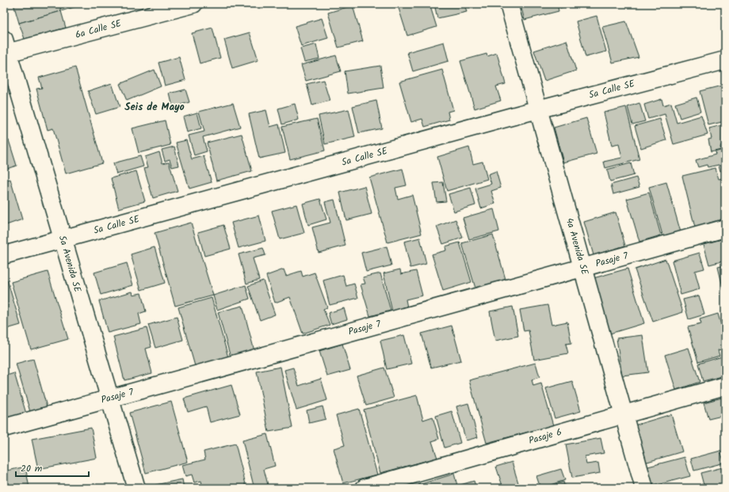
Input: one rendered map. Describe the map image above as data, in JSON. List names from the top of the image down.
{
  "streets": {
    "street": [
      "6a Calle SE",
      "5a Calle SE",
      "4a Avenida SE",
      "Pasaje 7",
      "5a Avenida SE",
      "Pasaje 6"
    ]
  },
  "crossings": [
    ["6a Calle SE", "5a Avenida SE"],
    ["5a Calle SE", "4a Avenida SE"],
    ["5a Calle SE", "5a Avenida SE"],
    ["4a Avenida SE", "Pasaje 7"],
    ["4a Avenida SE", "Pasaje 6"],
    ["Pasaje 7", "5a Avenida SE"]
  ],
  "districts": ["Seis de Mayo"],
  "scale_bar": "20 m"
}
